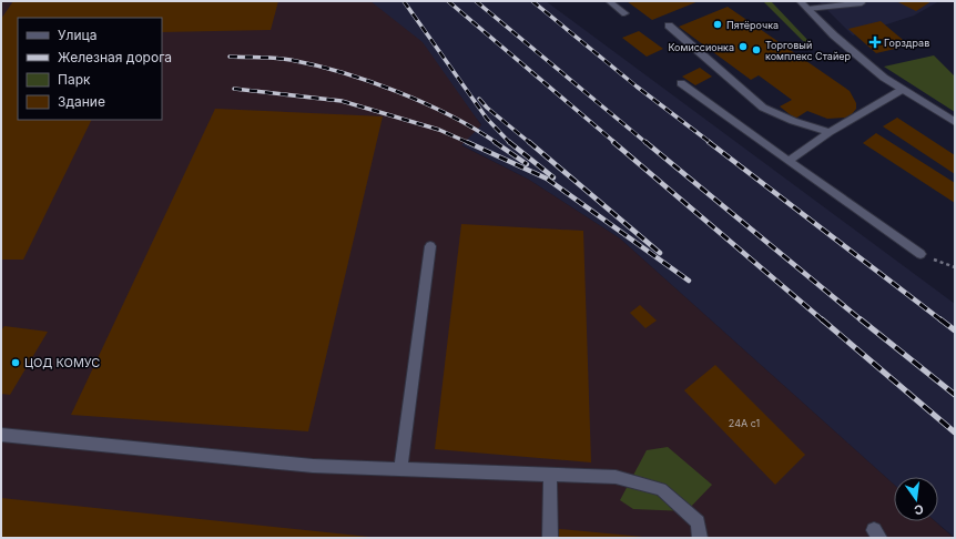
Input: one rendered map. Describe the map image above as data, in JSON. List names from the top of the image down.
{
  "places": {
    "other": [
      "Пятёрочка",
      "Комиссионка",
      "Торговый комплекс Стайер",
      "ЦОД КОМУС"
    ],
    "health": ["Горздрав"]
  },
  "house_numbers": ["24А с1"],
  "legend": [
    "Улица",
    "Железная дорога",
    "Парк",
    "Здание"
  ],
  "north": "bottom"
}
